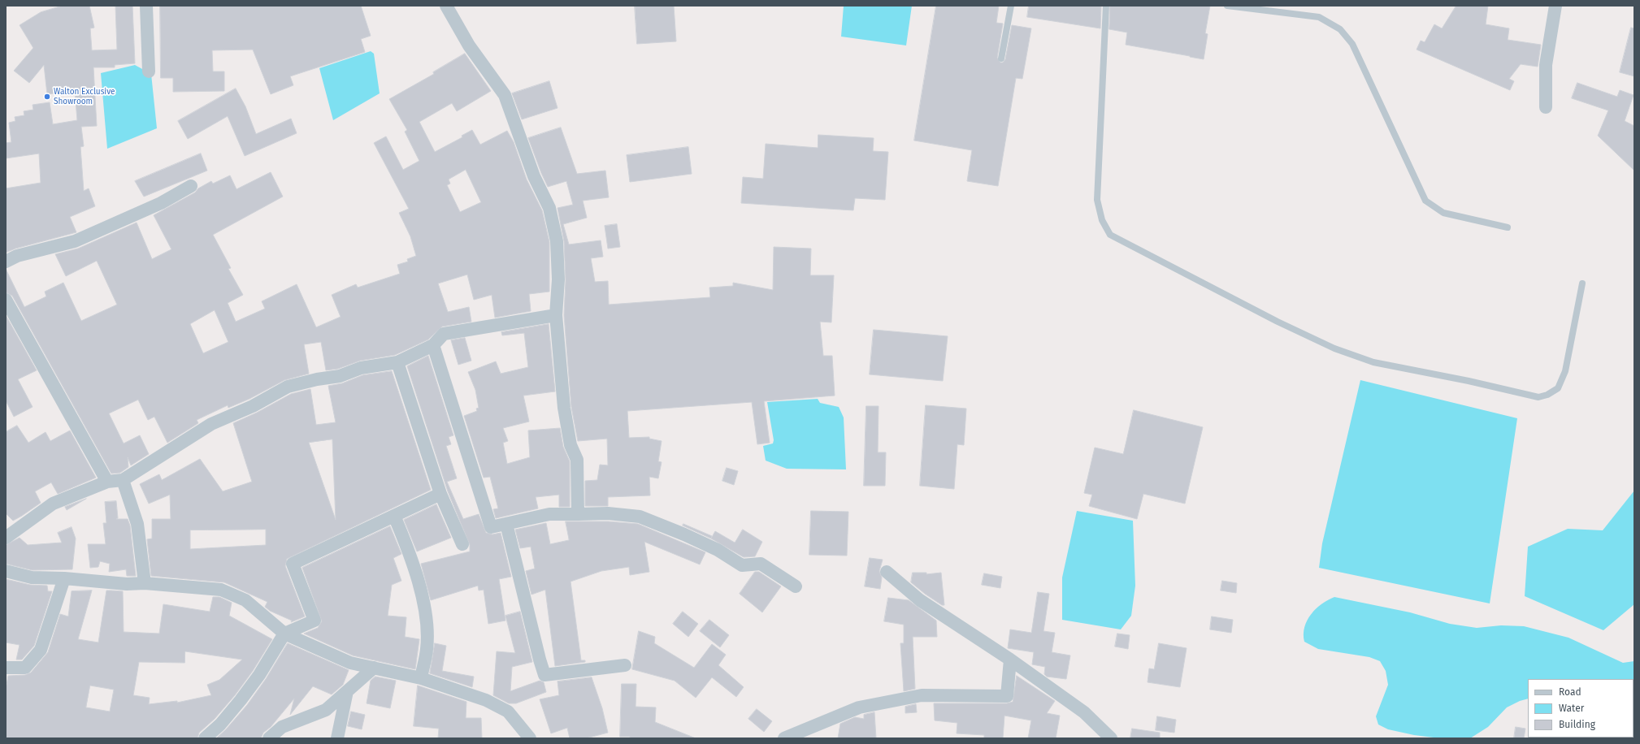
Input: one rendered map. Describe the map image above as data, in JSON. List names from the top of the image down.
{
  "places": ["Walton Exclusive Showroom"],
  "legend": ["Road", "Water", "Building"]
}
